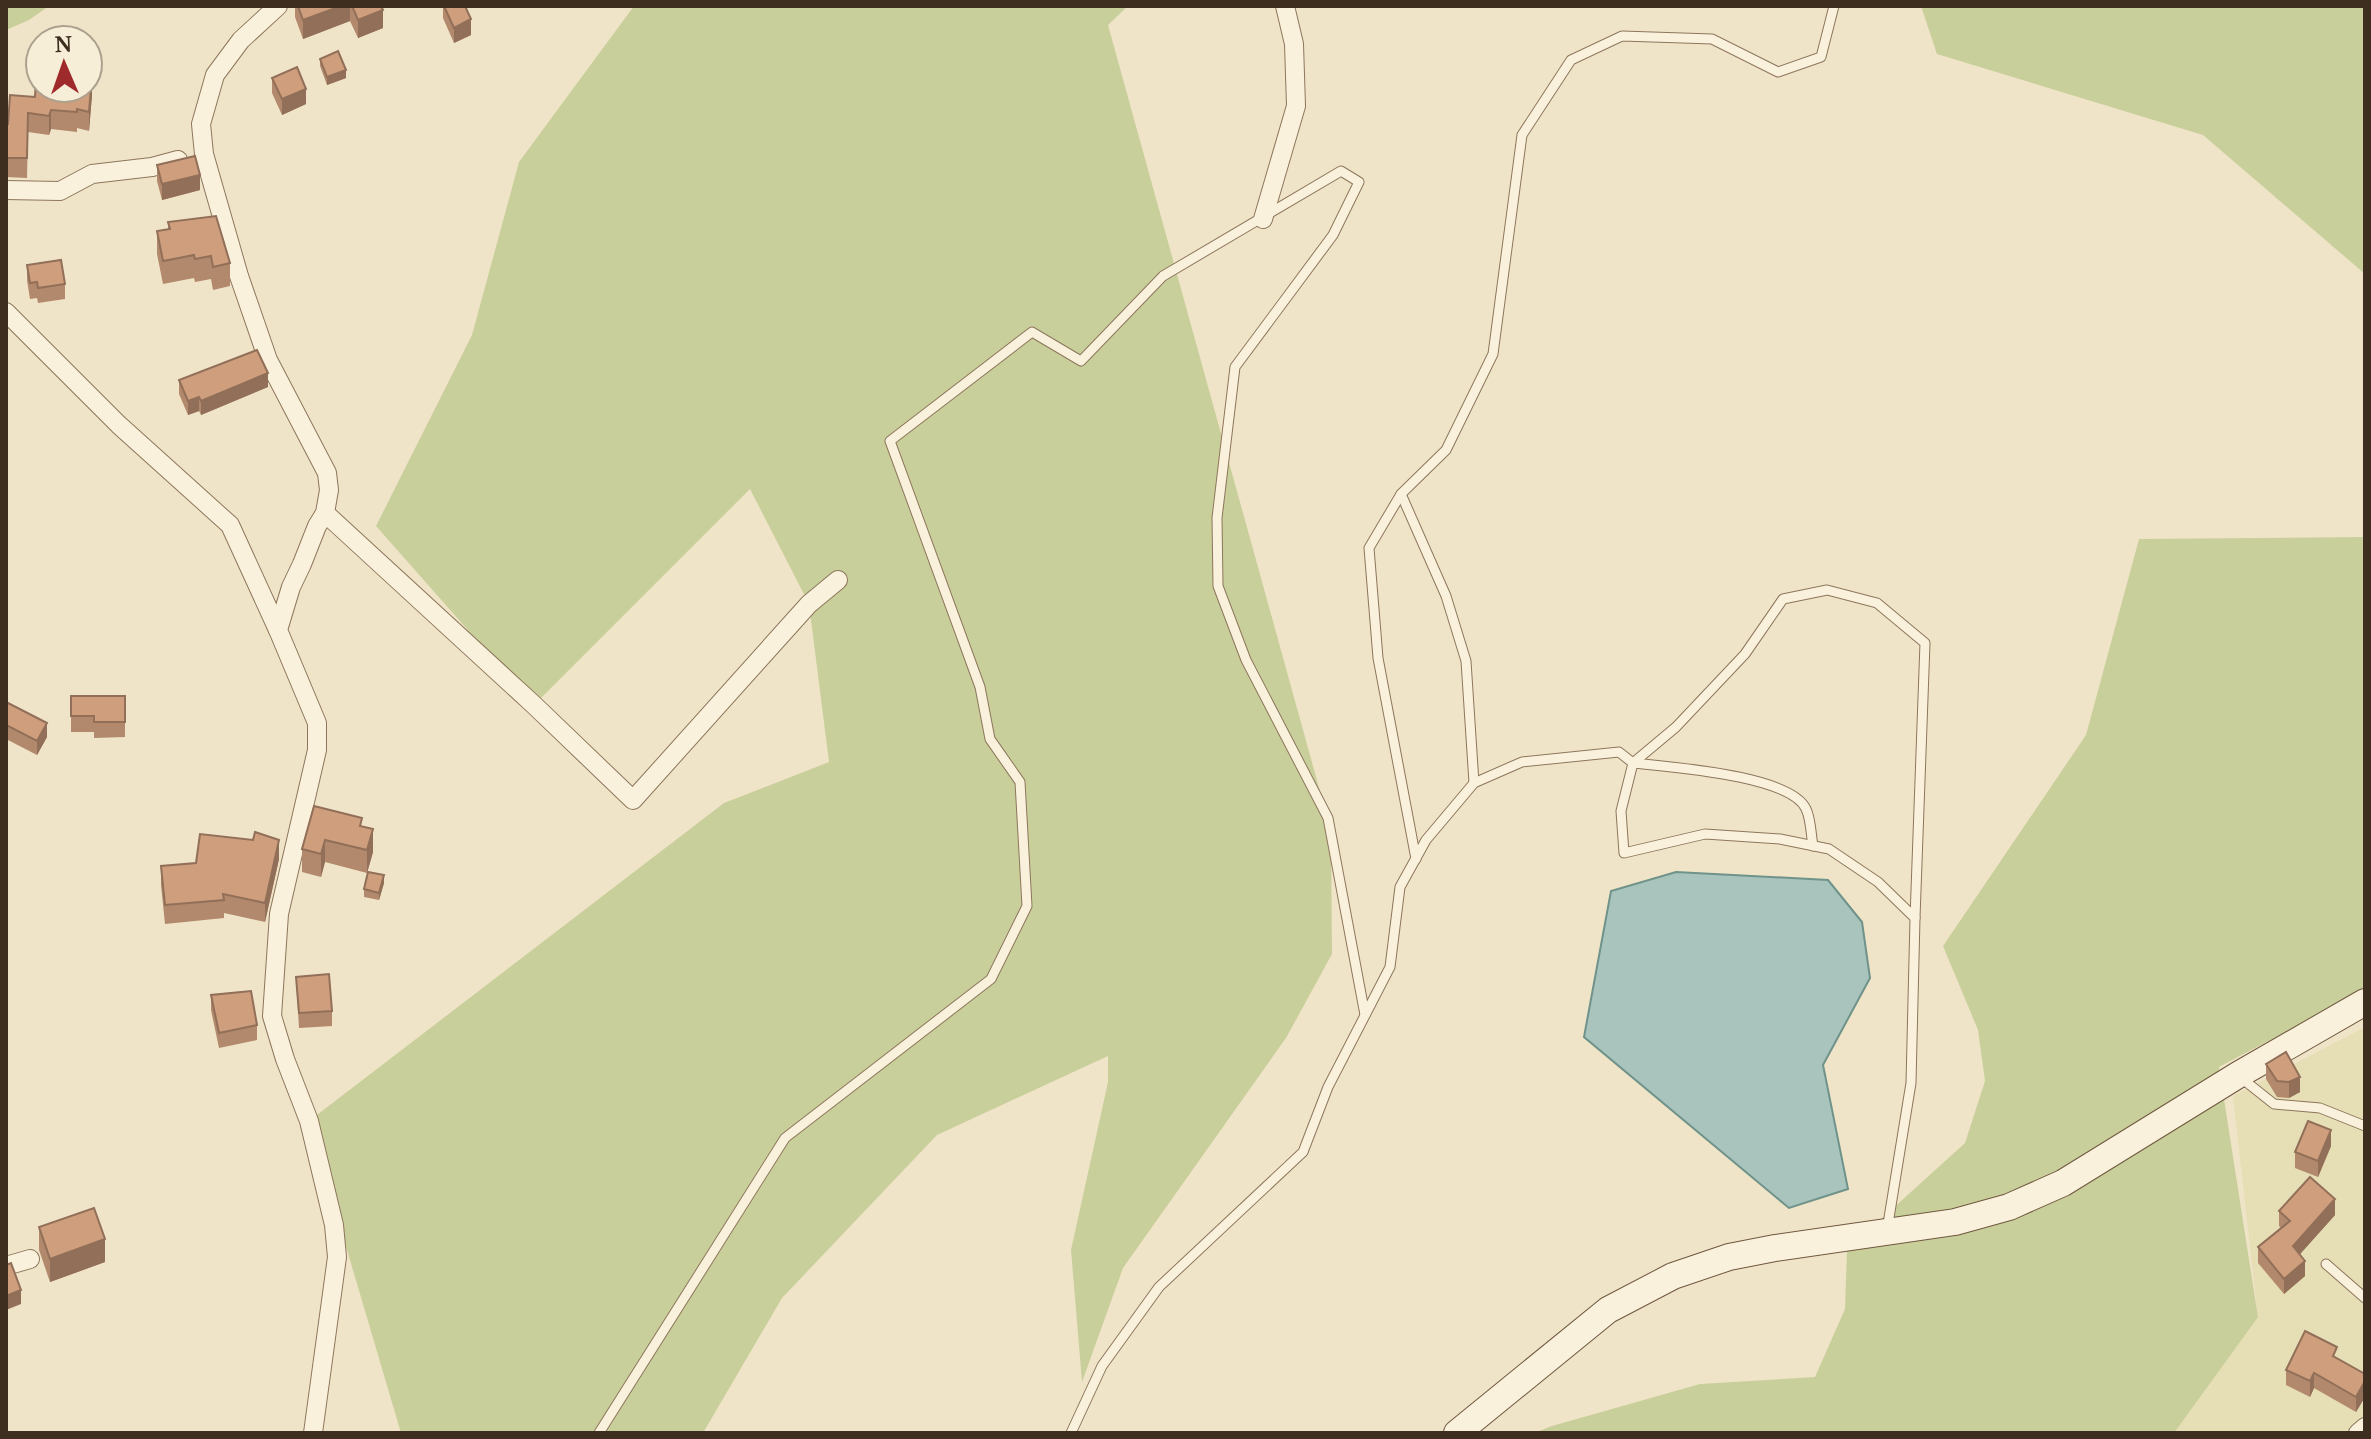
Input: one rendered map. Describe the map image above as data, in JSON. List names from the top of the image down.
{
  "north": "top"
}
